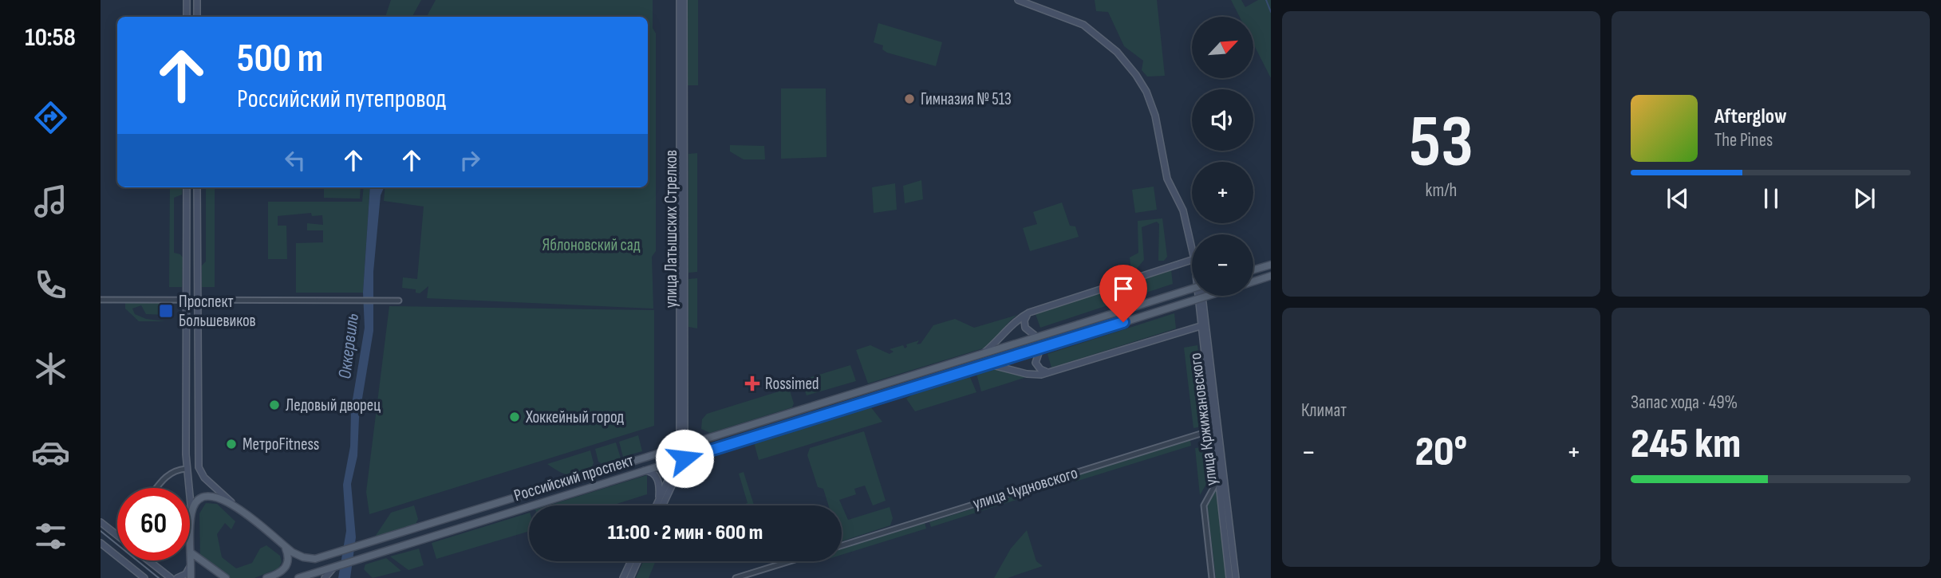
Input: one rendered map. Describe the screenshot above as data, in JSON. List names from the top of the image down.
{
  "streets": {
    "main road": ["улица Латышских Стрелков", "Российский проспект"],
    "street": ["улица Кржижановского", "улица Чудновского"]
  },
  "crossings": [
    ["улица Латышских Стрелков", "Российский проспект"],
    ["улица Кржижановского", "улица Чудновского"]
  ],
  "water": ["Оккервиль"],
  "parks": ["Яблоновский сад"],
  "places": {
    "other": [
      "Гимназия № 513",
      "Ледовый дворец",
      "Хоккейный город",
      "МетроFitness"
    ],
    "transit": ["Проспект Большевиков"],
    "health": ["Rossimed"]
  },
  "north": "top right",
  "page": {
    "tabs": "10:58",
    "tile": [
      ["53", "km/h"],
      "Климат",
      ["Запас хода · 49%", "245 km"]
    ],
    "map_buttons": ["+", "−"],
    "turn": ["500 m", "Российский путепровод"],
    "song": ["Afterglow", "The Pines"],
    "heat": ["−", "20°", "+"],
    "limit": "60",
    "trip": "11:00 · 2 мин · 600 m"
  }
}
